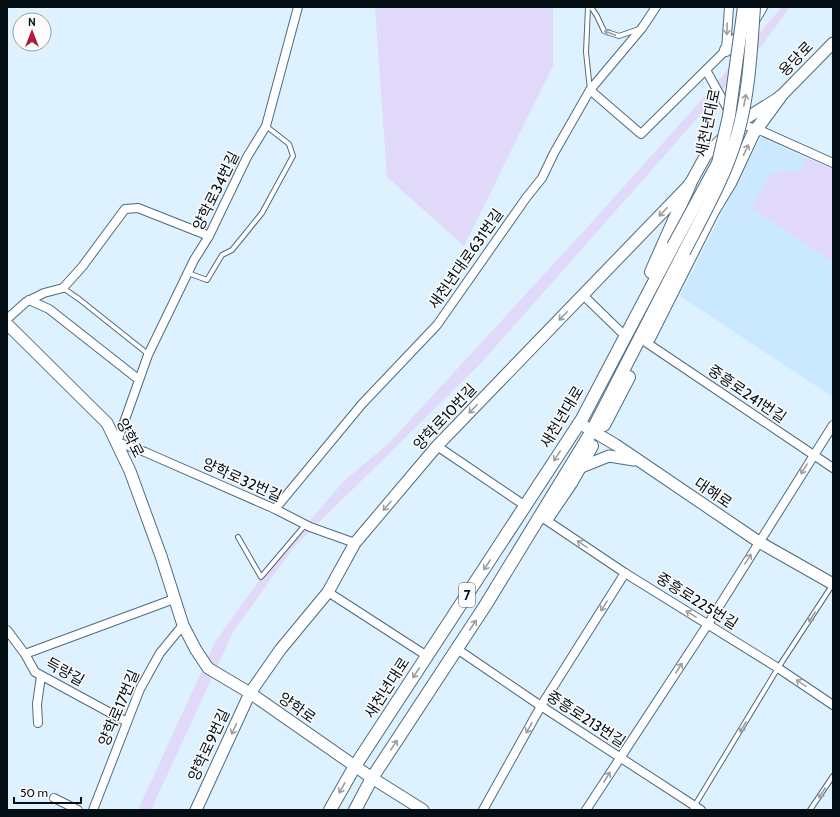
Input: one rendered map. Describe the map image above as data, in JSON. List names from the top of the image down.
{
  "streets": {
    "main road": [
      "용당로",
      "새천년대로",
      "양학로10번길",
      "양학로",
      "대해로",
      "7",
      "양학로9번길"
    ],
    "street": [
      "양학로34번길",
      "새천년대로631번길",
      "중흥로241번길",
      "양학로32번길",
      "중흥로225번길",
      "득량길",
      "양학로17번길",
      "중흥로213번길"
    ]
  },
  "crossings": [
    ["용당로", "양학로10번길"],
    ["새천년대로", "양학로"],
    ["새천년대로", "대해로"],
    ["새천년대로", "중흥로213번길"],
    ["양학로34번길", "양학로"],
    ["양학로34번길", "양학로32번길"],
    ["새천년대로631번길", "양학로32번길"],
    ["양학로10번길", "양학로"],
    ["양학로10번길", "양학로32번길"],
    ["양학로10번길", "양학로9번길"],
    ["양학로", "양학로32번길"],
    ["양학로", "양학로17번길"],
    ["양학로", "양학로9번길"],
    ["득량길", "양학로17번길"]
  ],
  "one_way": ["중흥로225번길", "양학로9번길"],
  "scale_bar": "50 m",
  "north": "top"
}
